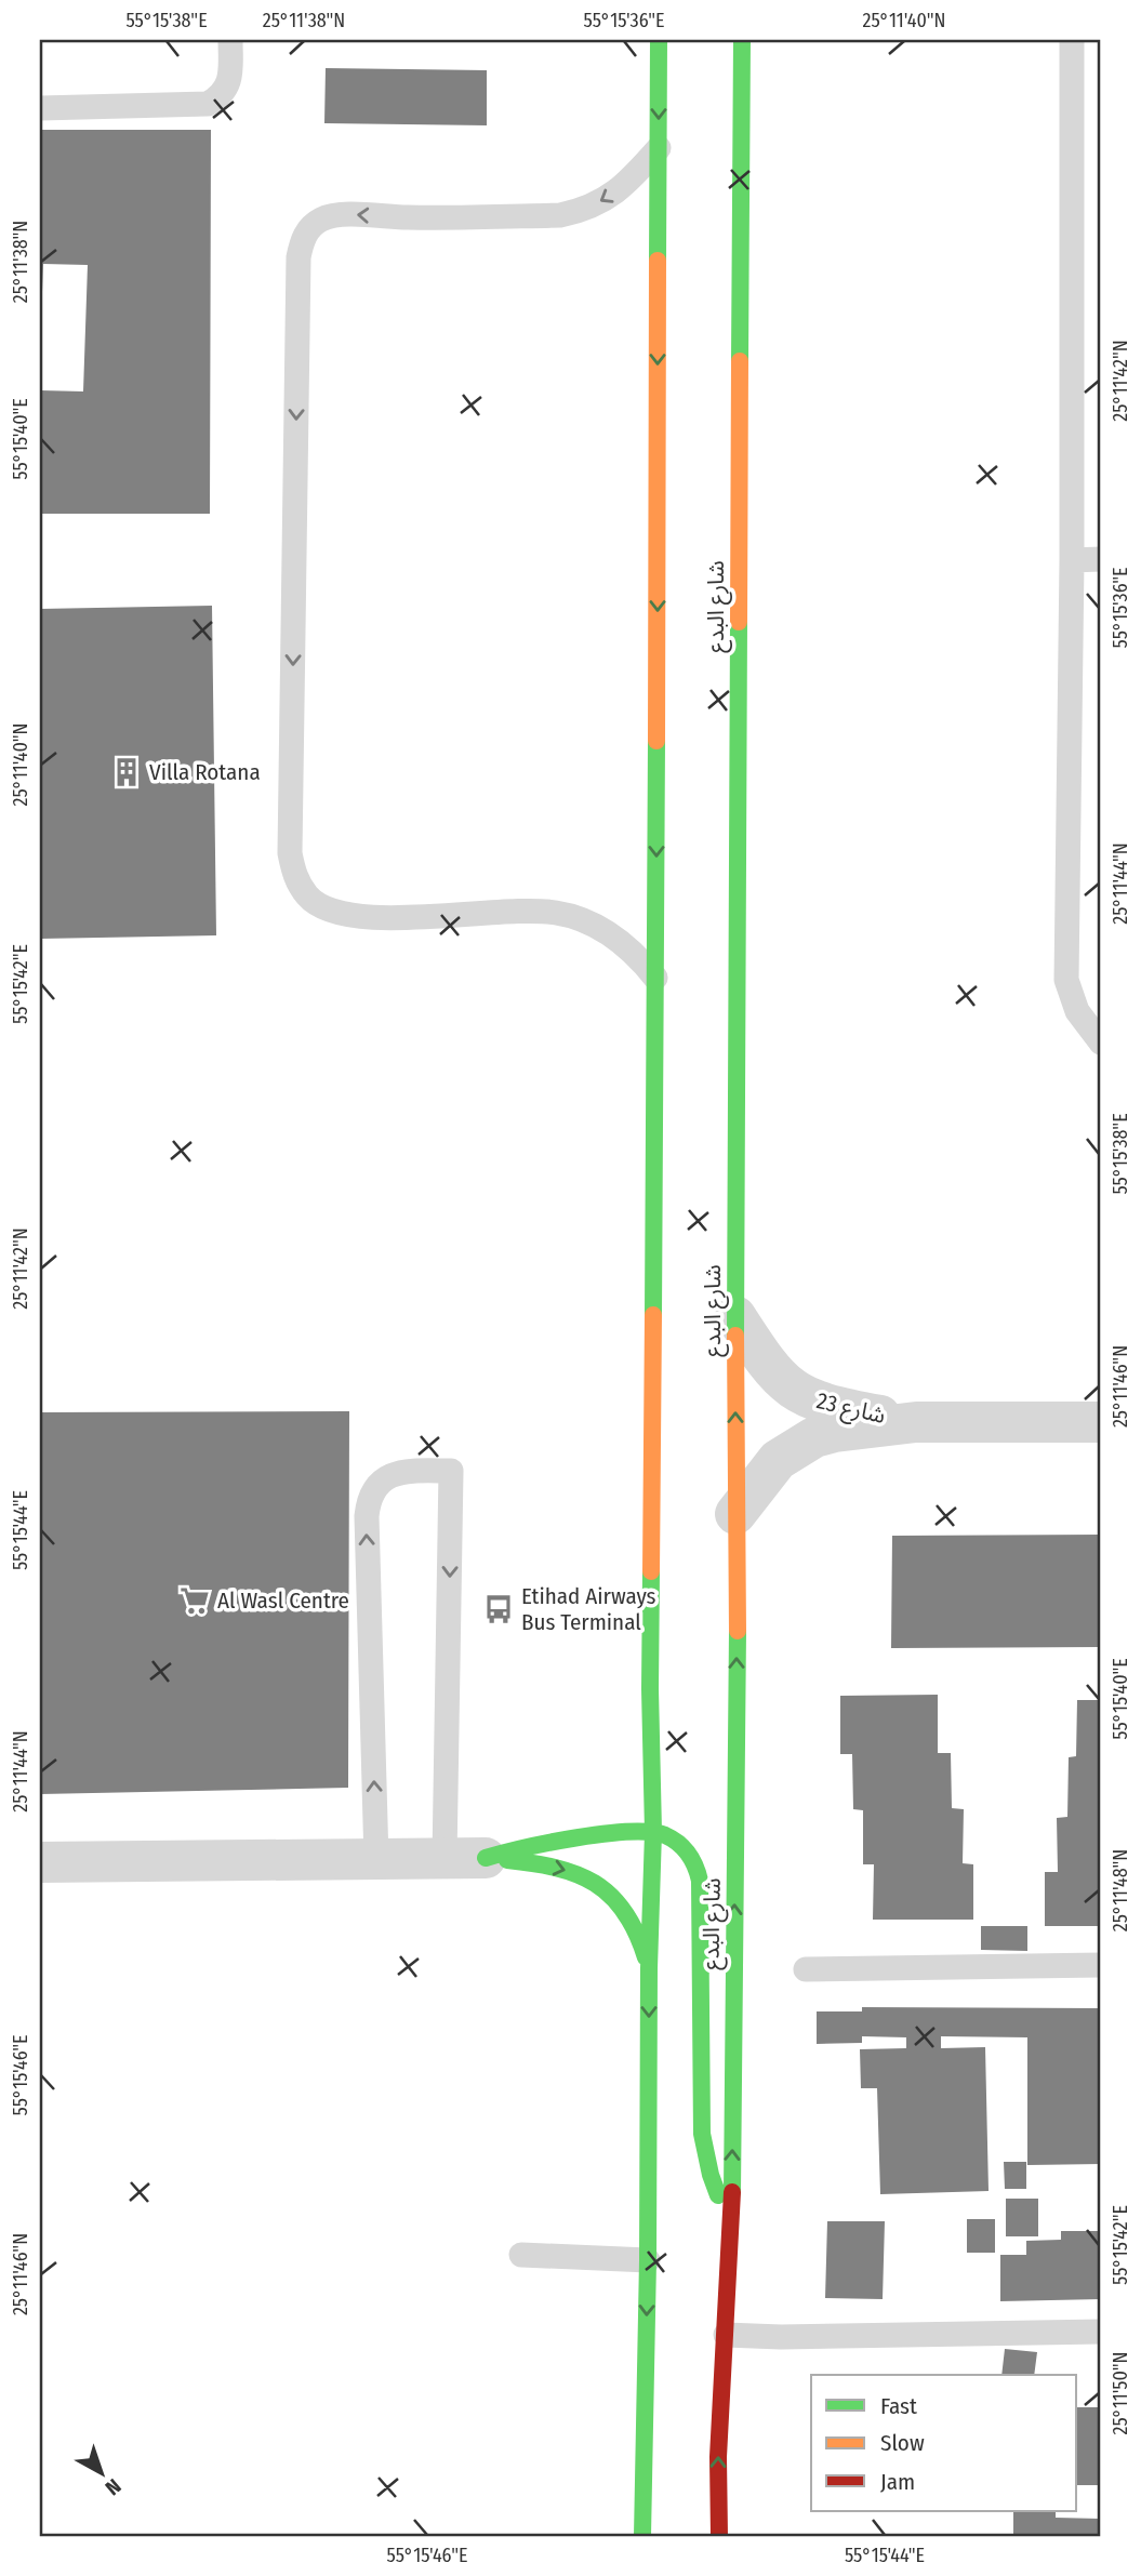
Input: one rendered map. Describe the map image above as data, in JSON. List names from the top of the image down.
{
  "streets": {
    "main road": ["شارع البدع"],
    "street": ["شارع 23"]
  },
  "crossings": [
    ["شارع البدع", "شارع 23"]
  ],
  "places": {
    "building": ["Villa Rotana"],
    "supermarket": ["Al Wasl Centre"],
    "bus stop": ["Etihad Airways Bus Terminal"]
  },
  "legend": ["Fast", "Slow", "Jam"],
  "north": "bottom right",
  "coordinates": [
    "55°15'38\"E",
    "25°11'38\"N",
    "55°15'36\"E",
    "25°11'40\"N",
    "25°11'42\"N",
    "55°15'40\"E",
    "25°11'44\"N",
    "55°15'42\"E",
    "25°11'46\"N",
    "55°15'44\"E",
    "25°11'48\"N",
    "55°15'46\"E",
    "25°11'50\"N"
  ]
}
